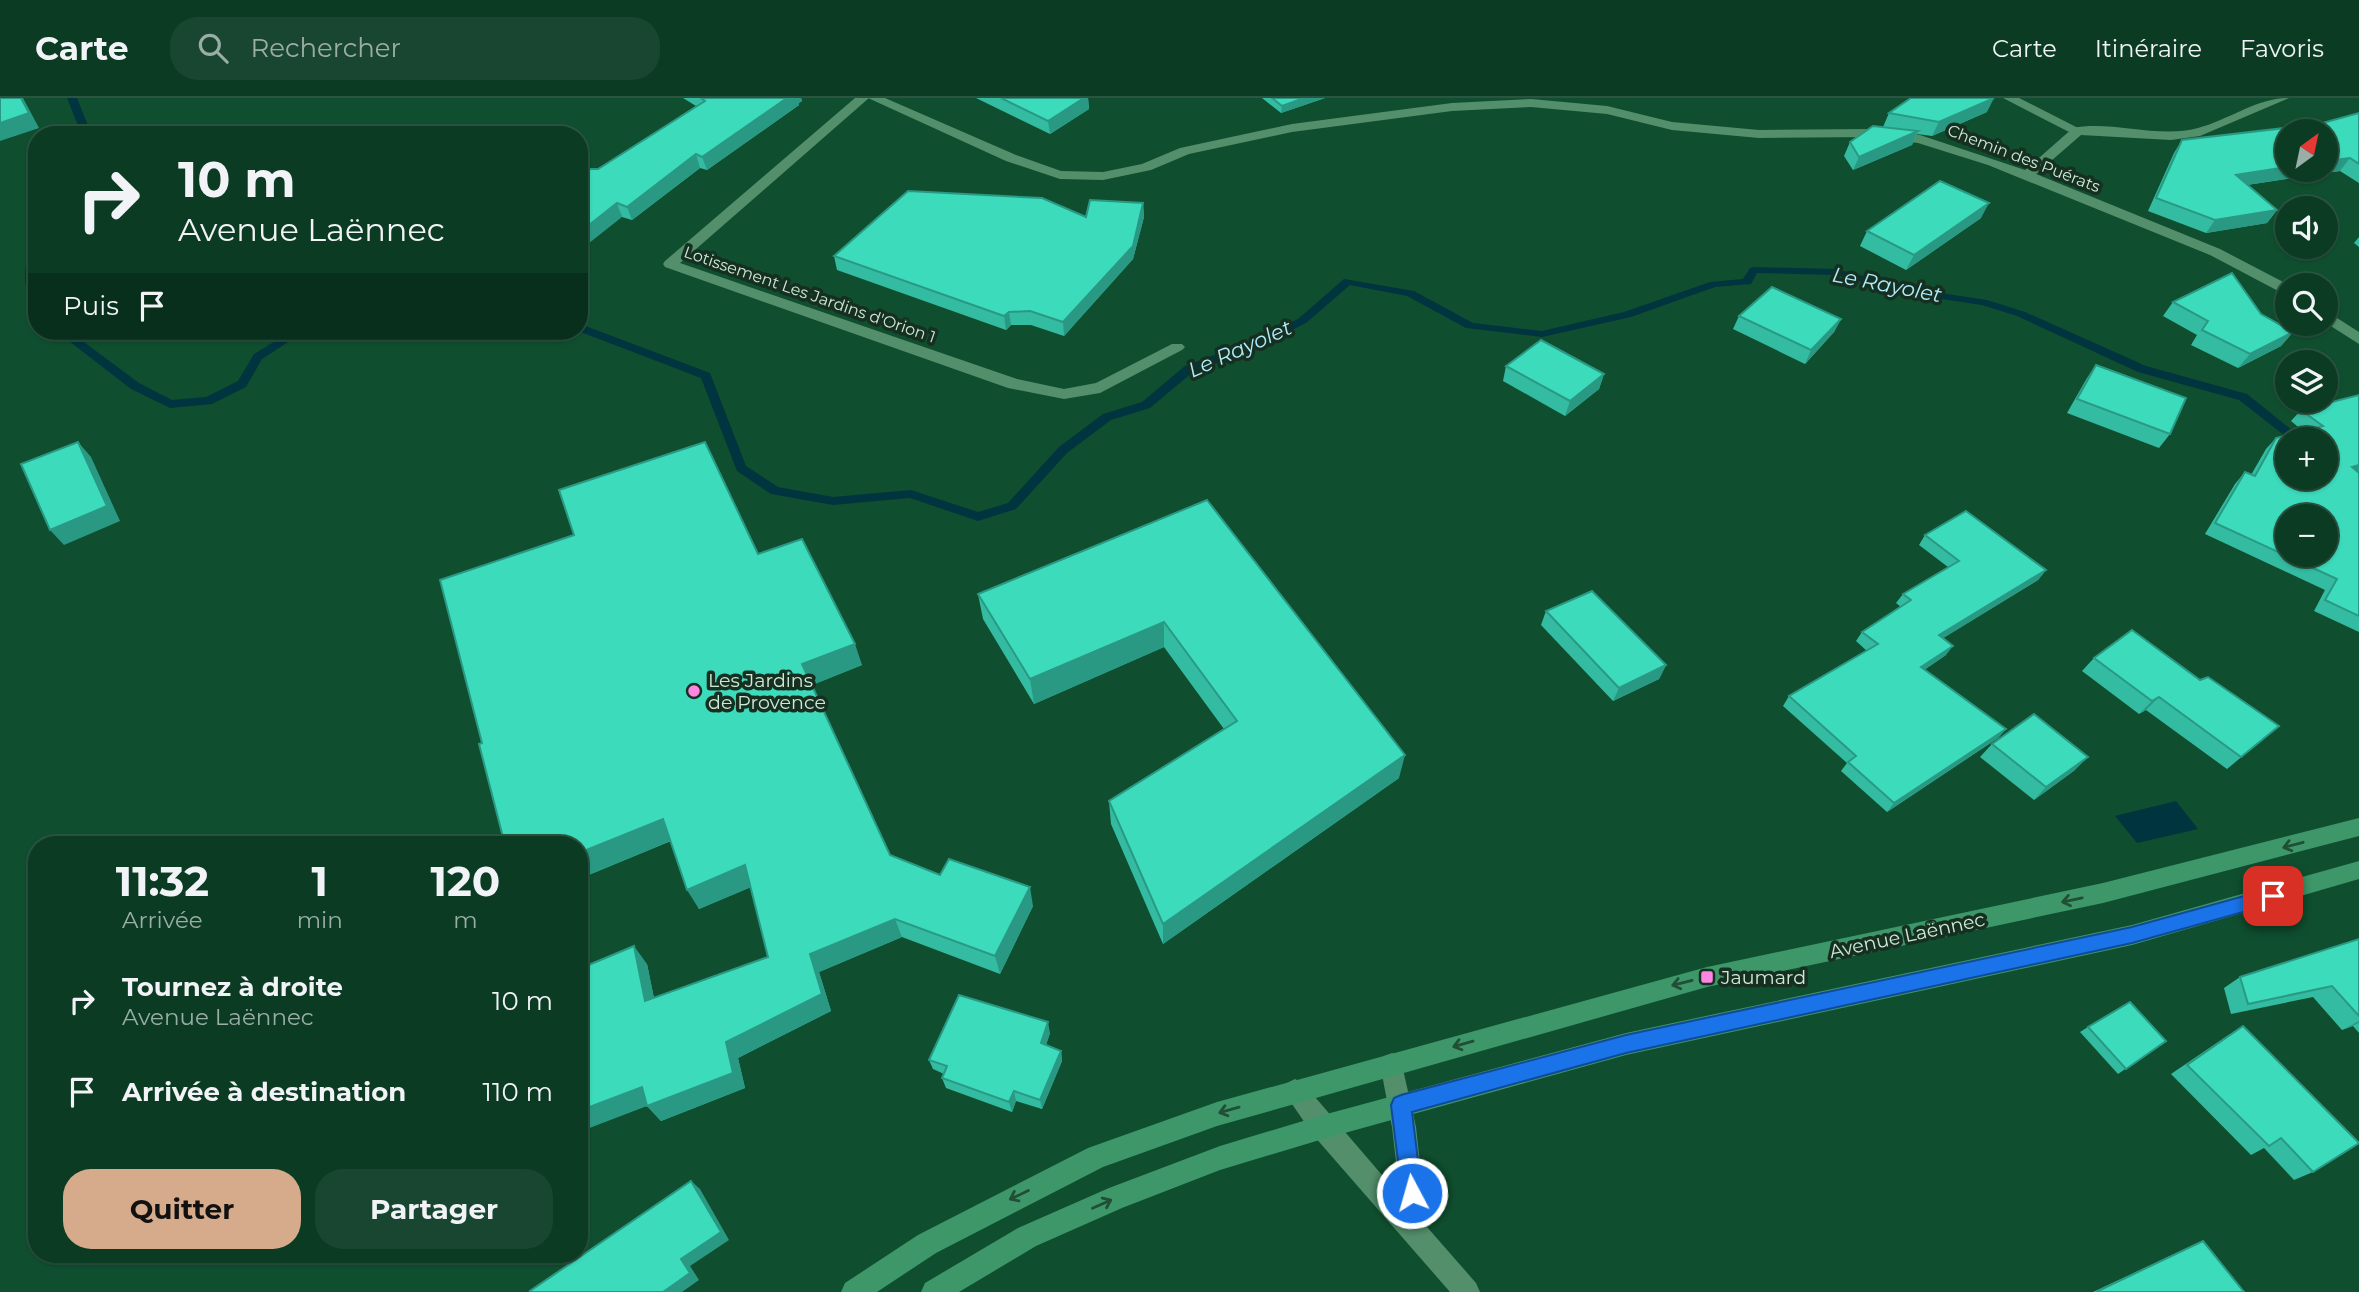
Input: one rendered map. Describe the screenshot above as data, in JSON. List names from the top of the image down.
{
  "streets": {
    "main road": ["Avenue Laënnec"],
    "street": ["Chemin des Puérats", "Lotissement Les Jardins d'Orion 1"]
  },
  "water": ["Le Rayolet"],
  "places": {
    "other": ["Les Jardins de Provence"],
    "transit": ["Jaumard"]
  },
  "north": "top right",
  "page": {
    "header": "Carte",
    "search": "Rechercher",
    "nav": ["Carte", "Itinéraire", "Favoris"],
    "map_buttons": ["+", "−"],
    "turn": ["10 m", "Avenue Laënnec"],
    "then": "Puis",
    "eta": [
      "11:32",
      "Arrivée",
      "1",
      "min",
      "120",
      "m"
    ],
    "list": [
      {
        "name": "Tournez à droite",
        "note": "Avenue Laënnec",
        "value": "10 m"
      },
      {
        "name": "Arrivée à destination",
        "value": "110 m"
      }
    ],
    "buttons": ["Quitter", "Partager"]
  }
}
